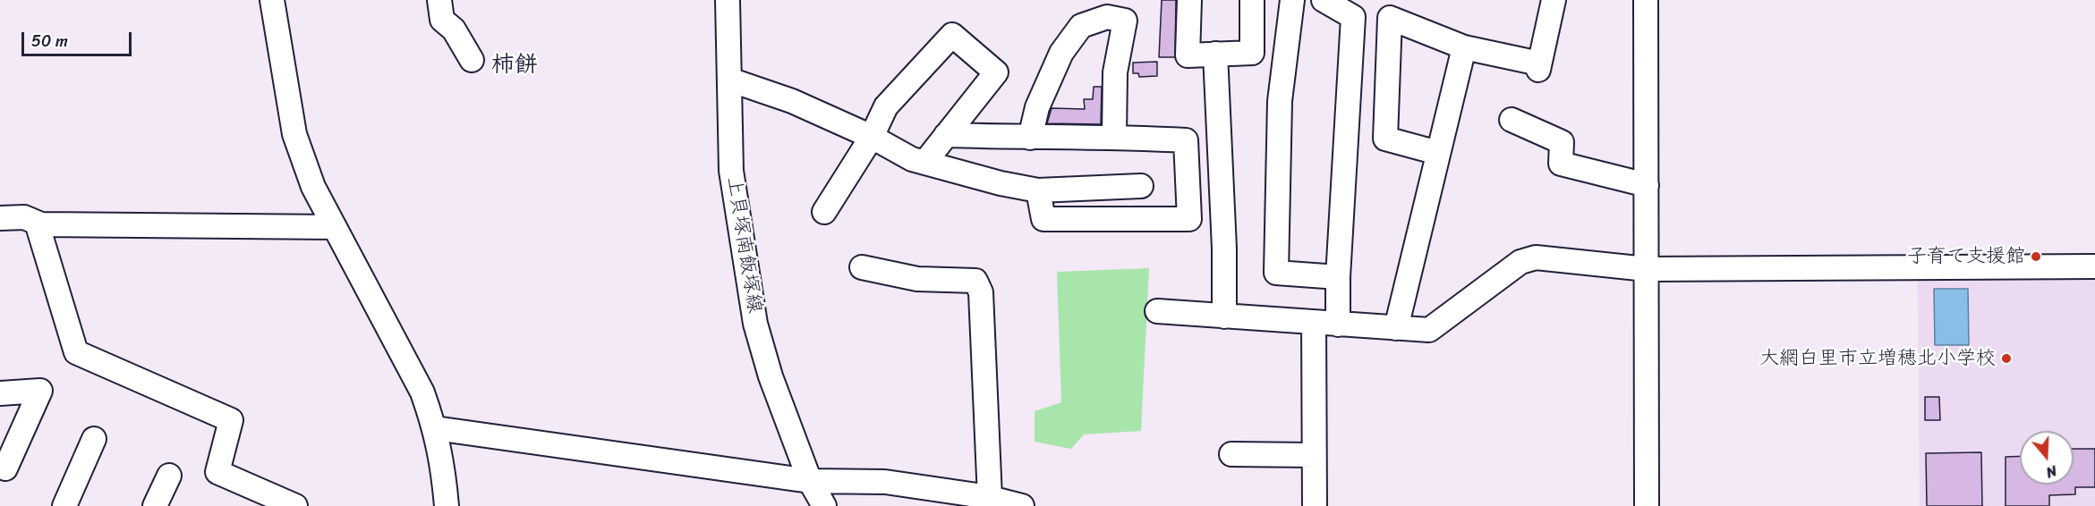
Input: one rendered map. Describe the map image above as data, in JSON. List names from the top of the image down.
{
  "streets": {
    "street": ["上貝塚南飯塚線"]
  },
  "districts": ["柿餅"],
  "places": ["子育て支援館", "大網白里市立増穂北小学校"],
  "scale_bar": "50 m",
  "north": "bottom"
}
